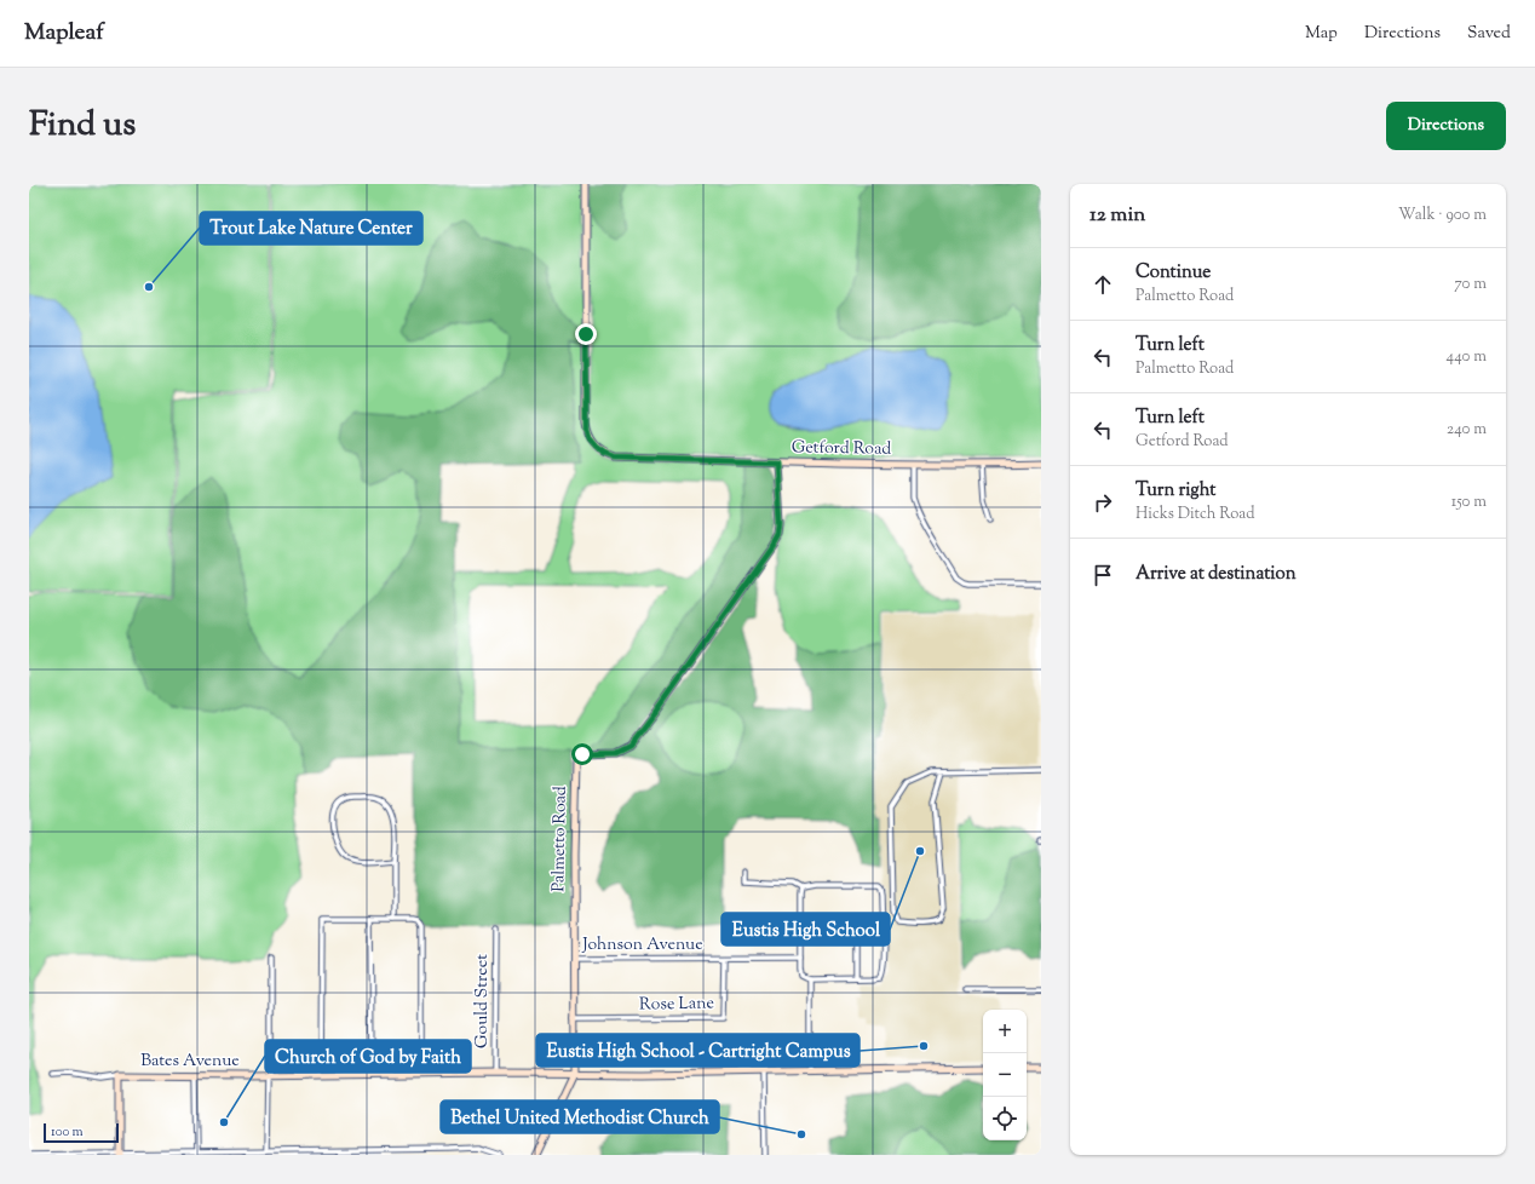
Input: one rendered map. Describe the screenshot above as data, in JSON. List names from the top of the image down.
{
  "streets": {
    "street": [
      "Getford Road",
      "Palmetto Road",
      "Johnson Avenue",
      "Gould Street",
      "Rose Lane",
      "Bates Avenue"
    ]
  },
  "crossings": [
    ["Getford Road", "Palmetto Road"],
    ["Palmetto Road", "Johnson Avenue"],
    ["Palmetto Road", "Rose Lane"],
    ["Palmetto Road", "Bates Avenue"],
    ["Johnson Avenue", "Rose Lane"],
    ["Gould Street", "Bates Avenue"]
  ],
  "places": [
    "Trout Lake Nature Center",
    "Eustis High School",
    "Eustis High School - Cartright Campus",
    "Church of God by Faith",
    "Bethel United Methodist Church"
  ],
  "scale_bar": "100 m",
  "page": {
    "header": "Mapleaf",
    "nav": ["Map", "Directions", "Saved"],
    "title": "Find us",
    "buttons": "Directions",
    "heading": ["12 min", "Walk · 900 m"],
    "list": [
      ["Continue", "Palmetto Road", "70 m"],
      ["Turn left", "Palmetto Road", "440 m"],
      ["Turn left", "Getford Road", "240 m"],
      ["Turn right", "Hicks Ditch Road", "150 m"],
      "Arrive at destination"
    ],
    "map_buttons": ["+", "−"],
    "scale": "100 m"
  }
}
